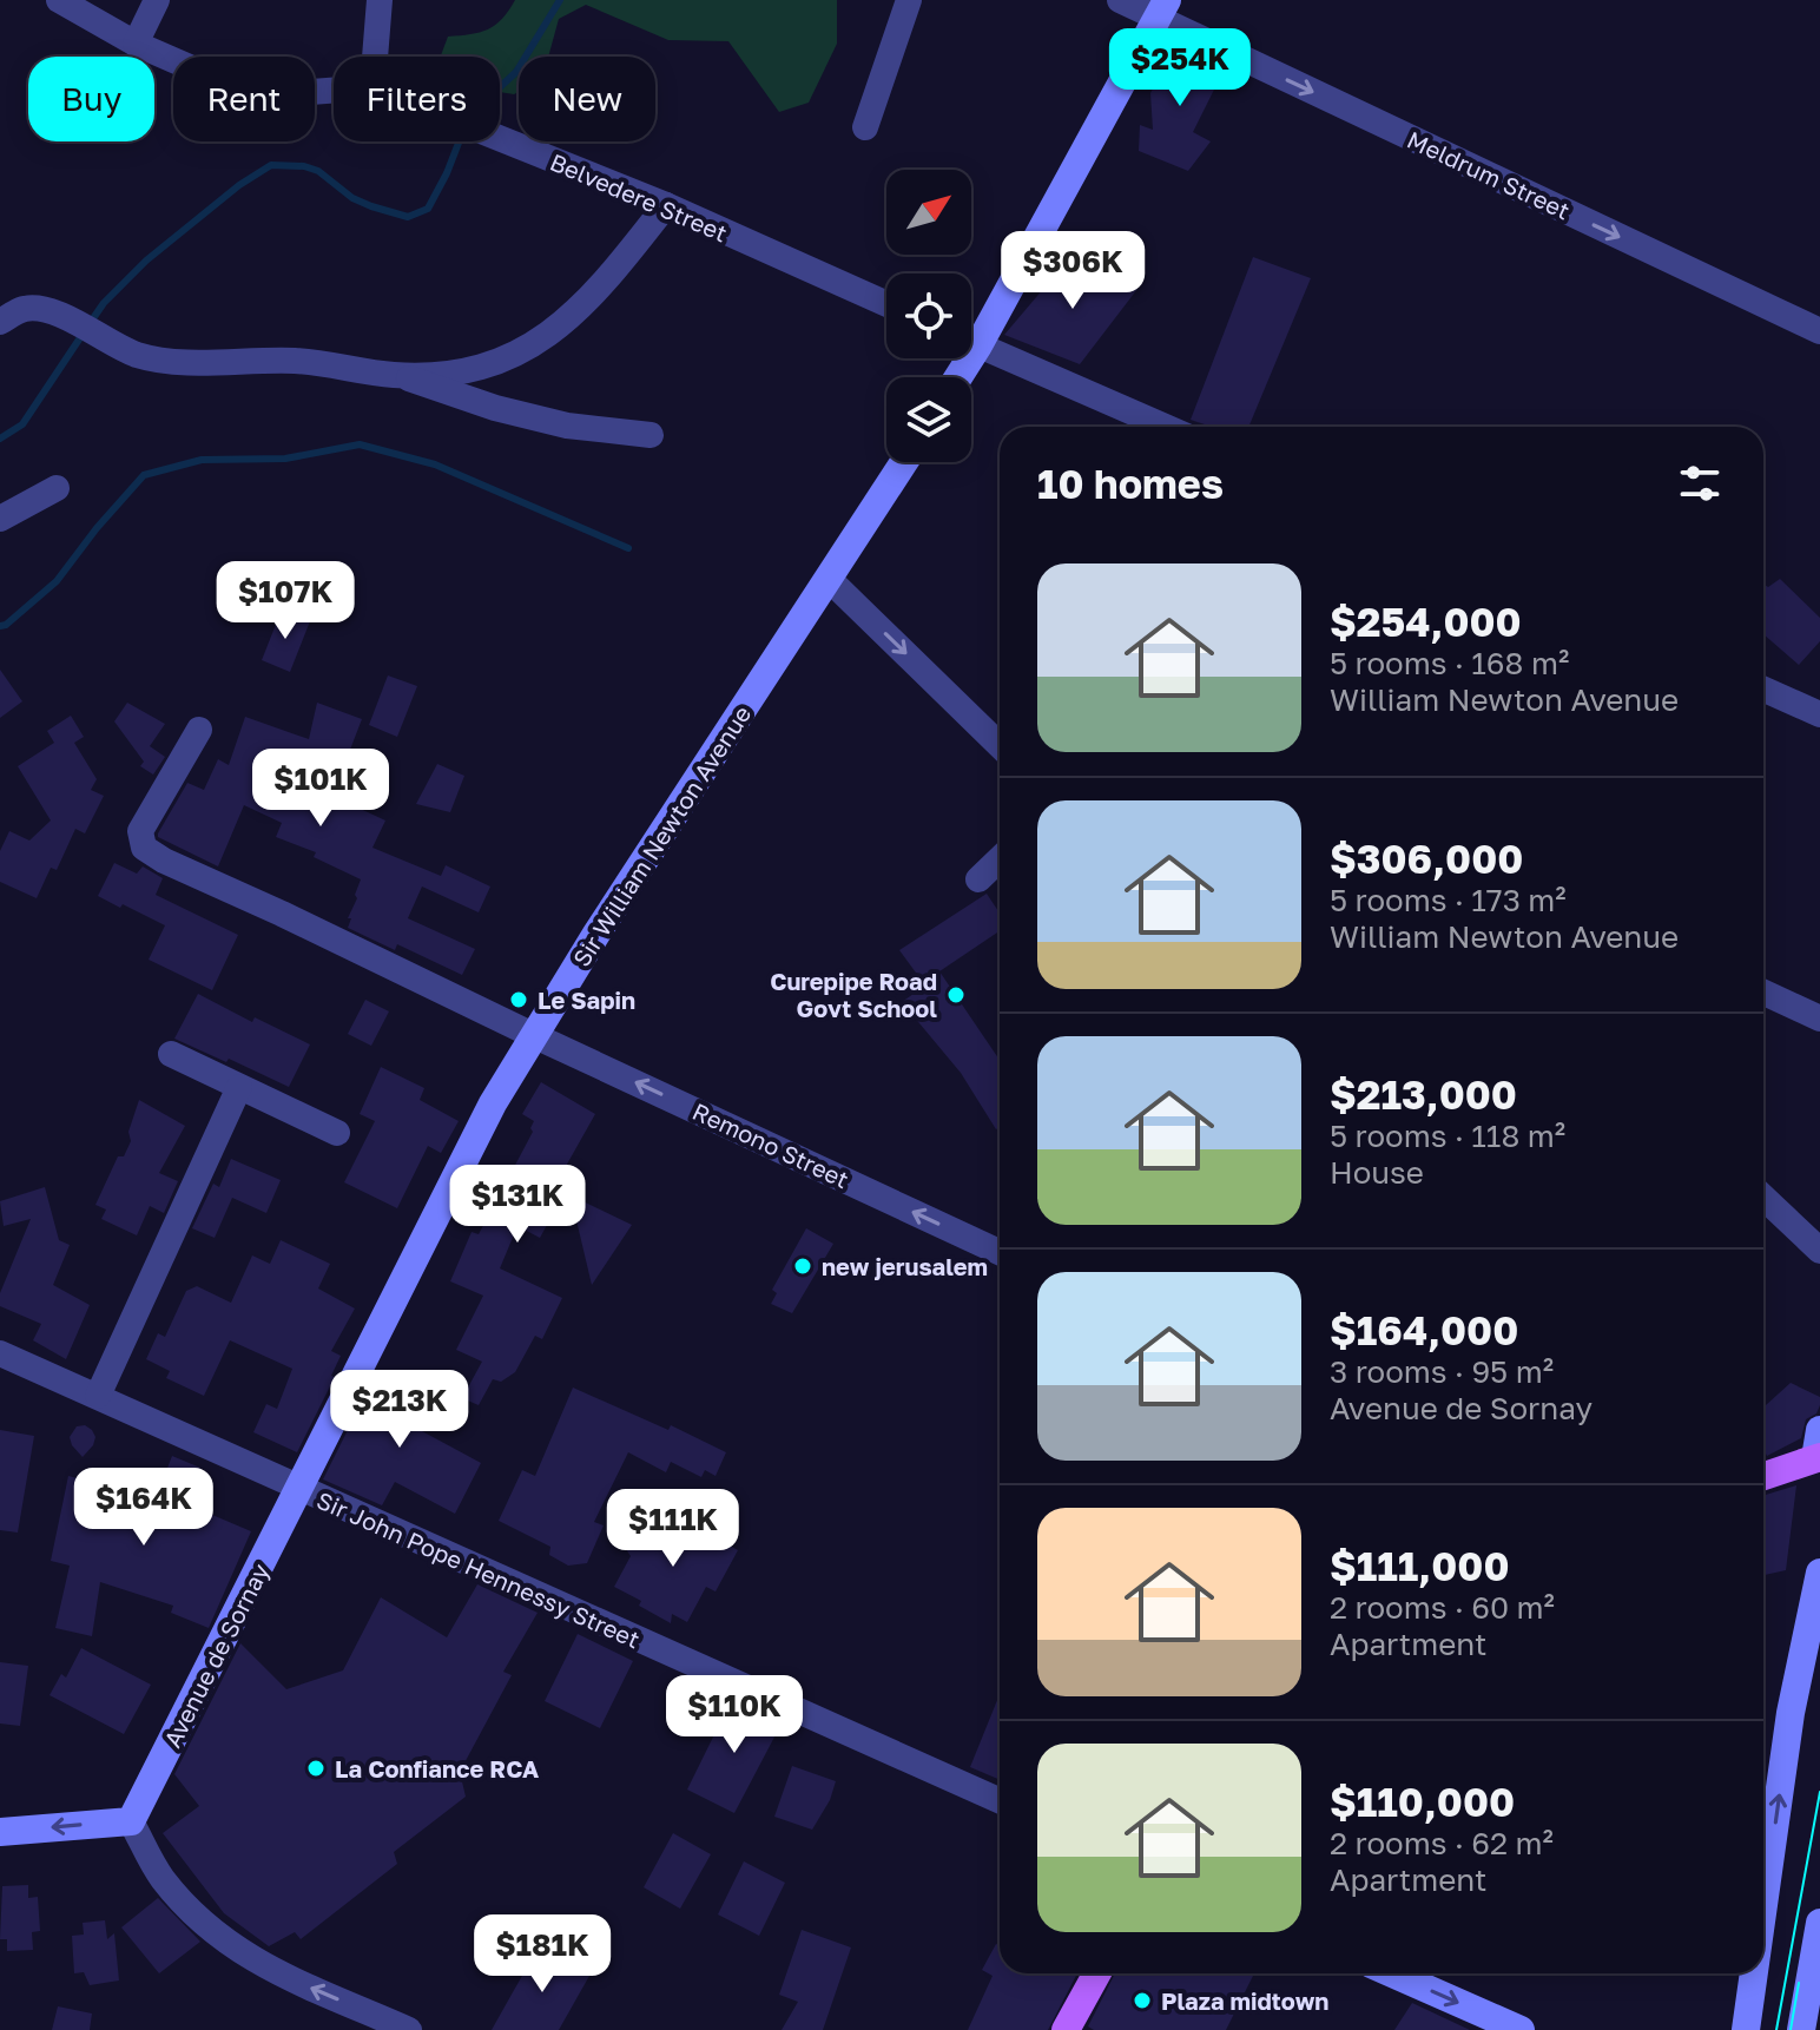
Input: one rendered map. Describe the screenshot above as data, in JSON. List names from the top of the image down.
{
  "streets": {
    "street": [
      "Meldrum Street",
      "Belvedere Street",
      "Sir William Newton Avenue",
      "Remono Street",
      "Sir John Pope Hennessy Street",
      "Avenue de Sornay"
    ]
  },
  "crossings": [
    ["Sir William Newton Avenue", "Remono Street"],
    ["Sir William Newton Avenue", "Sir John Pope Hennessy Street"],
    ["Sir William Newton Avenue", "Avenue de Sornay"],
    ["Sir John Pope Hennessy Street", "Avenue de Sornay"]
  ],
  "one_way": ["Meldrum Street", "Remono Street"],
  "places": [
    "Curepipe Road Govt School",
    "Le Sapin",
    "new jerusalem",
    "La Confiance RCA",
    "Plaza midtown"
  ],
  "north": "top right",
  "page": {
    "price": [
      "$254K",
      "$306K",
      "$107K",
      "$101K",
      "$131K",
      "$213K",
      "$164K",
      "$111K",
      "$110K",
      "$181K"
    ],
    "chip": [
      "Buy",
      "Rent",
      "Filters",
      "New"
    ],
    "heading": "10 homes",
    "list": [
      {
        "name": "$254,000",
        "note": "5 rooms · 168 m² · William Newton Avenue"
      },
      {
        "name": "$306,000",
        "note": "5 rooms · 173 m² · William Newton Avenue"
      },
      {
        "name": "$213,000",
        "note": "5 rooms · 118 m² · House"
      },
      {
        "name": "$164,000",
        "note": "3 rooms · 95 m² · Avenue de Sornay"
      },
      {
        "name": "$111,000",
        "note": "2 rooms · 60 m² · Apartment"
      },
      {
        "name": "$110,000",
        "note": "2 rooms · 62 m² · Apartment"
      }
    ]
  }
}
